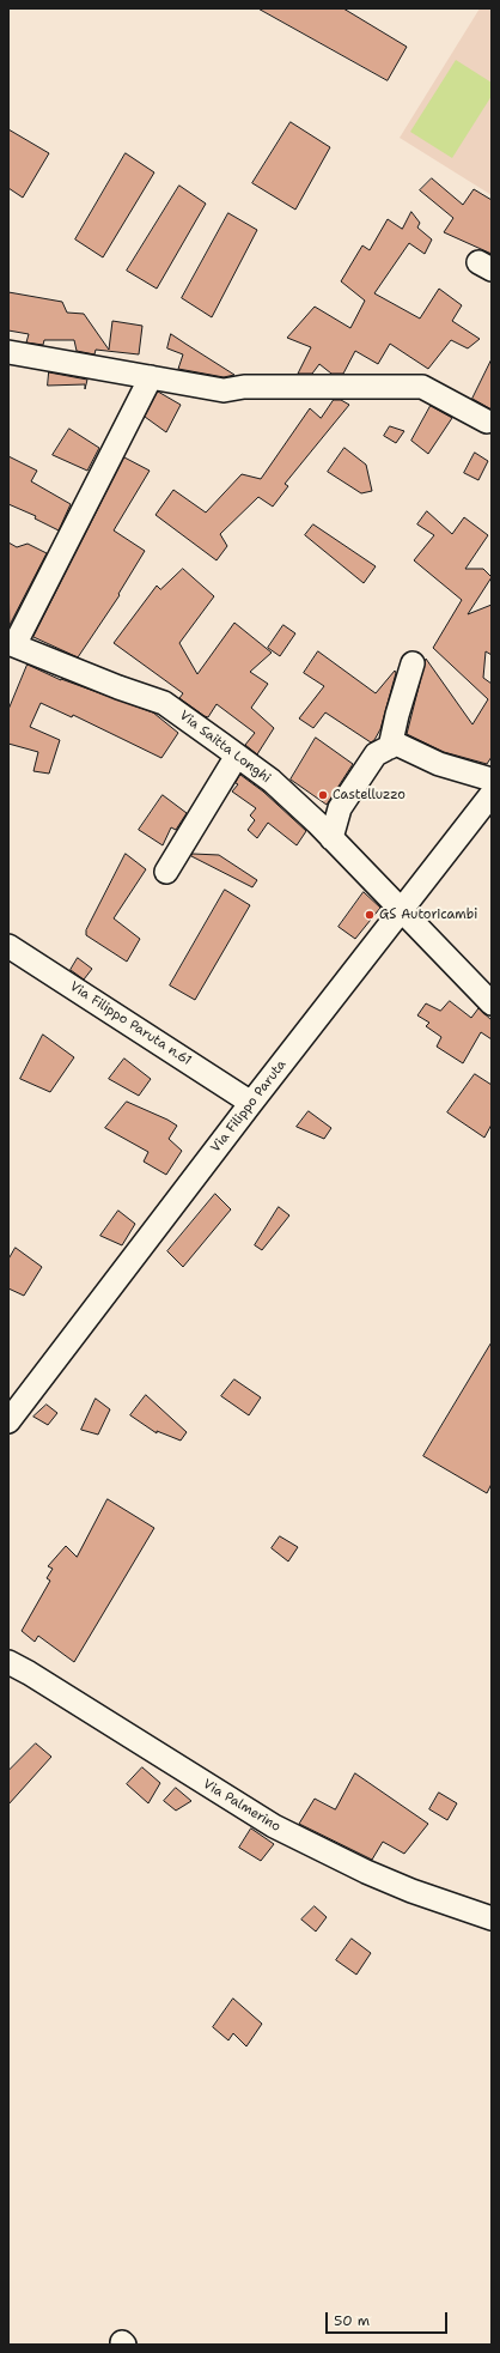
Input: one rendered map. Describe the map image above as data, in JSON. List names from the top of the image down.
{
  "streets": {
    "street": [
      "Via Saitta Longhi",
      "Via Filippo Paruta n.61",
      "Via Filippo Paruta",
      "Via Palmerino"
    ]
  },
  "crossings": [
    ["Via Saitta Longhi", "Via Filippo Paruta"],
    ["Via Filippo Paruta n.61", "Via Filippo Paruta"]
  ],
  "places": ["Castelluzzo", "GS Autoricambi"],
  "scale_bar": "50 m"
}
